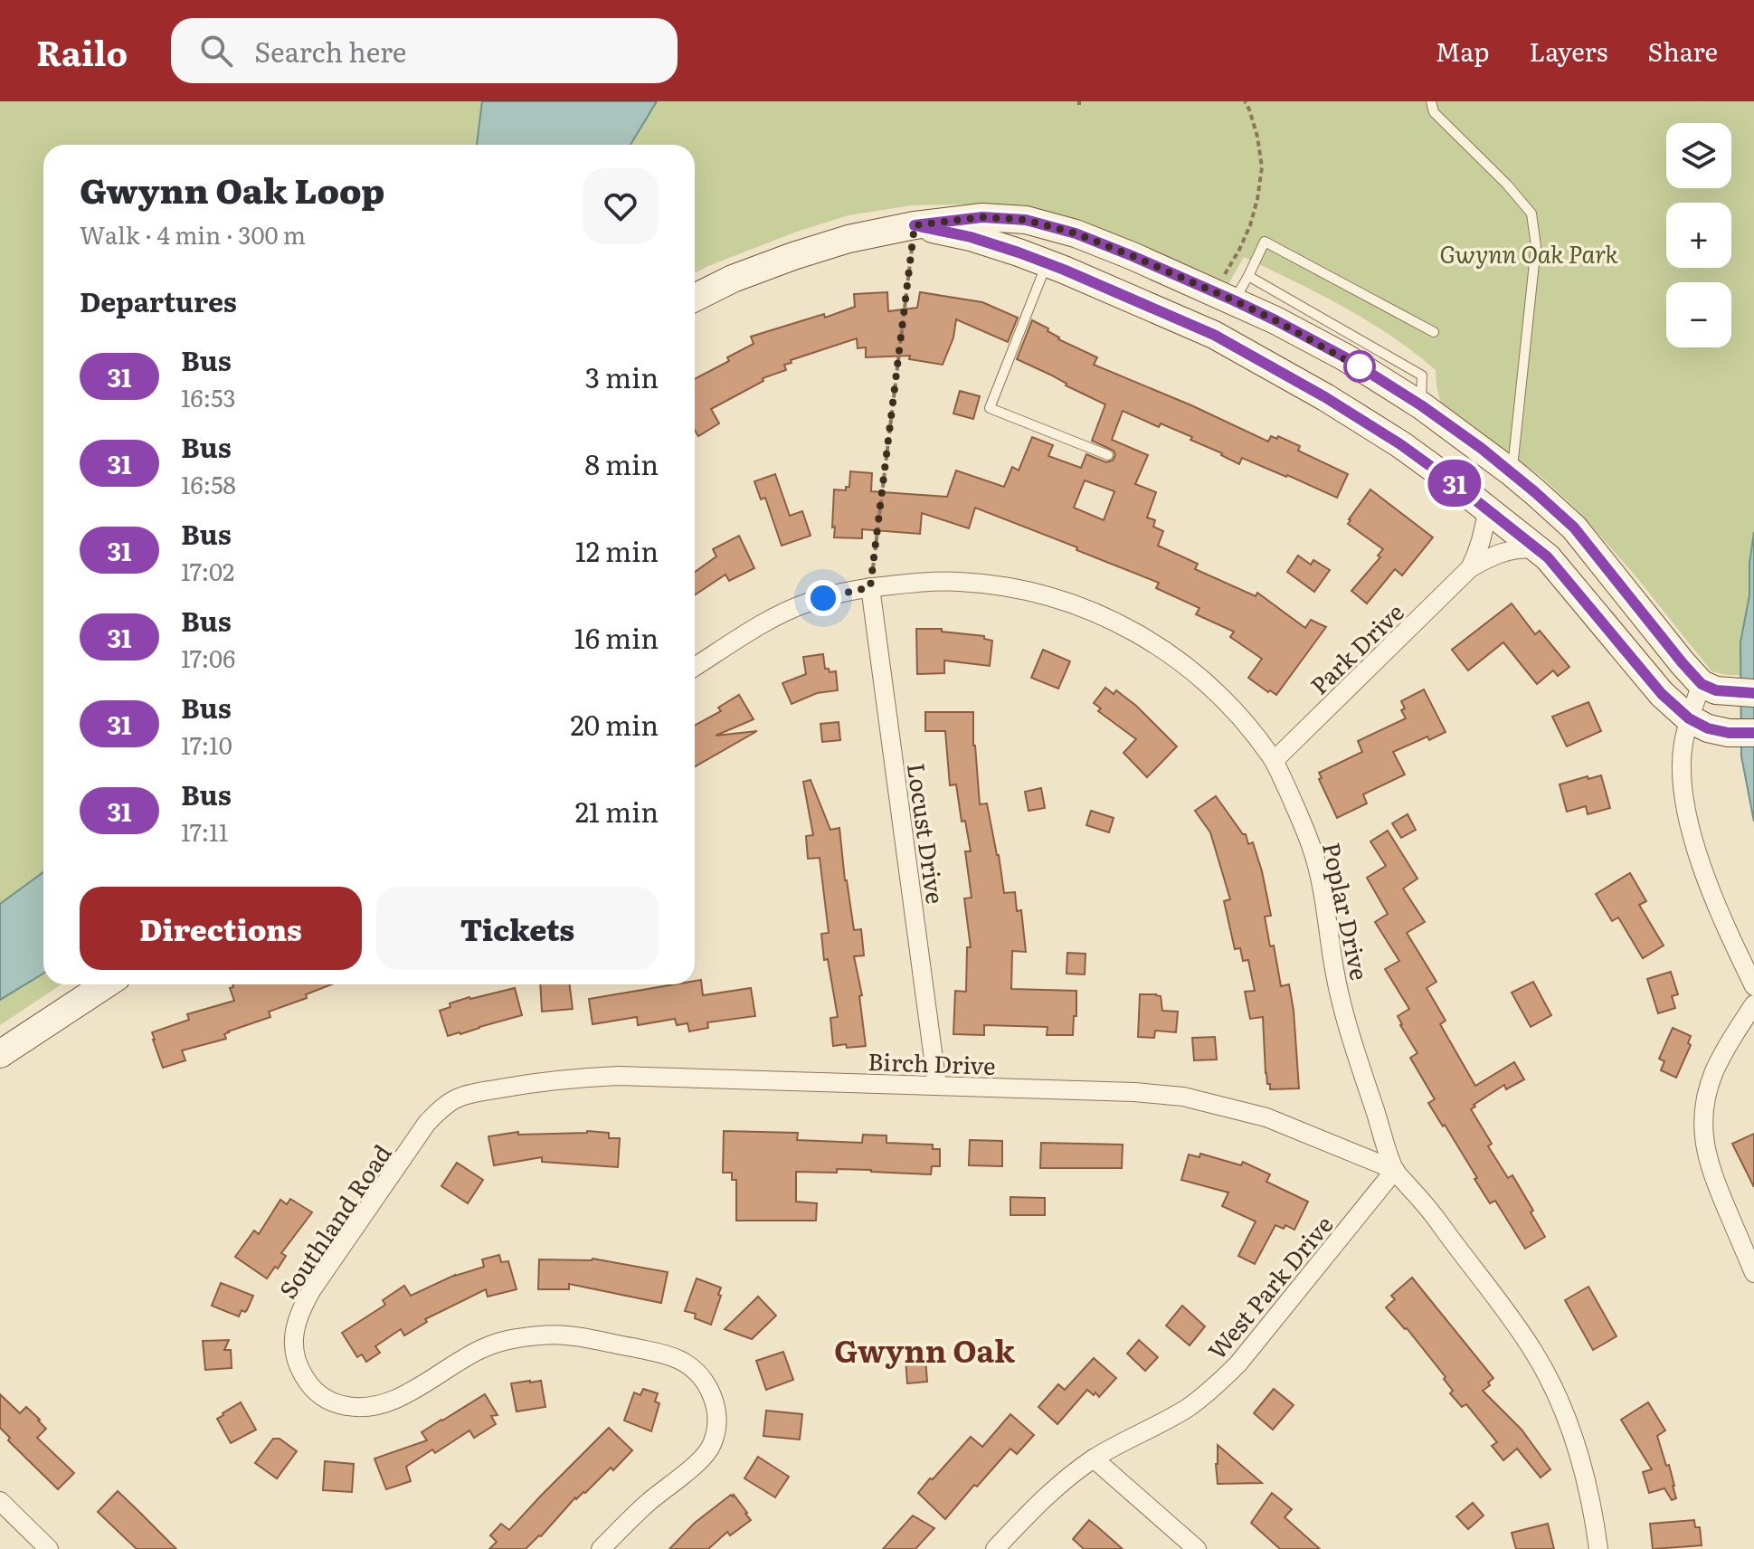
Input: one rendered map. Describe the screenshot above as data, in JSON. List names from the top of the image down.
{
  "streets": {
    "street": [
      "Park Drive",
      "Locust Drive",
      "Poplar Drive",
      "Birch Drive",
      "Southland Road",
      "West Park Drive"
    ]
  },
  "crossings": [
    ["Park Drive", "Poplar Drive"],
    ["Locust Drive", "Poplar Drive"],
    ["Locust Drive", "Birch Drive"],
    ["Poplar Drive", "Birch Drive"],
    ["Poplar Drive", "West Park Drive"],
    ["Birch Drive", "Southland Road"],
    ["Birch Drive", "West Park Drive"]
  ],
  "districts": ["Gwynn Oak"],
  "parks": ["Gwynn Oak Park"],
  "lines": ["bus line 31"],
  "page": {
    "header": "Railo",
    "search": "Search here",
    "nav": ["Map", "Layers", "Share"],
    "on_map": "31",
    "map_buttons": ["+", "−"],
    "heading": [
      ["Gwynn Oak Loop", "Walk · 4 min · 300 m"],
      "Departures"
    ],
    "list": [
      {
        "mark": "31",
        "name": "Bus",
        "note": "16:53",
        "value": "3 min"
      },
      {
        "mark": "31",
        "name": "Bus",
        "note": "16:58",
        "value": "8 min"
      },
      {
        "mark": "31",
        "name": "Bus",
        "note": "17:02",
        "value": "12 min"
      },
      {
        "mark": "31",
        "name": "Bus",
        "note": "17:06",
        "value": "16 min"
      },
      {
        "mark": "31",
        "name": "Bus",
        "note": "17:10",
        "value": "20 min"
      },
      {
        "mark": "31",
        "name": "Bus",
        "note": "17:11",
        "value": "21 min"
      }
    ],
    "buttons": ["Directions", "Tickets"]
  }
}
